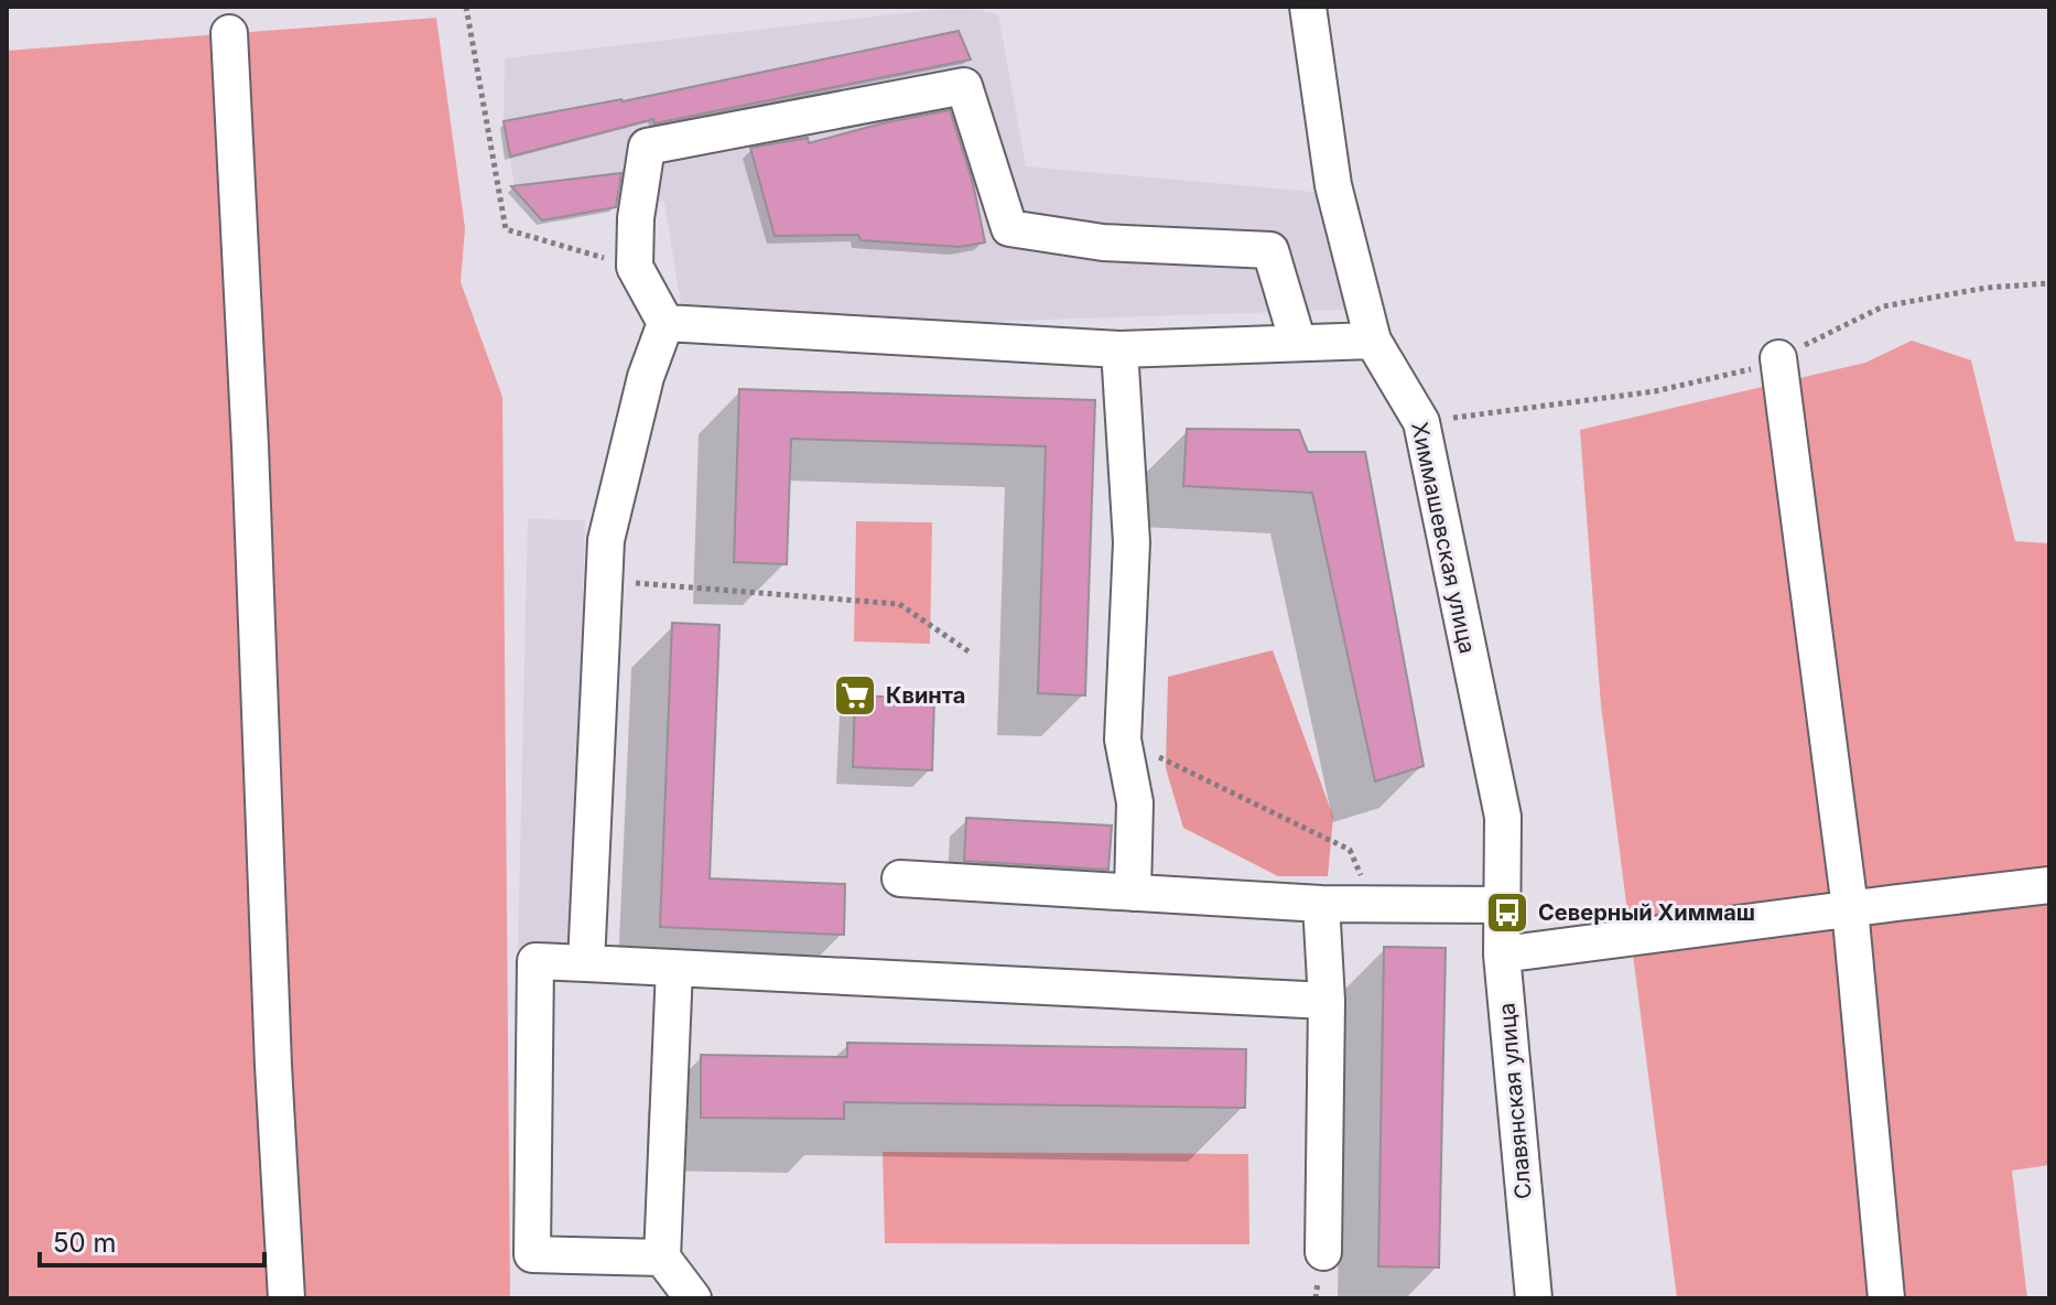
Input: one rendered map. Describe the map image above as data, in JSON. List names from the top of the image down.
{
  "streets": {
    "street": ["Химмашевская улица", "Славянская улица"]
  },
  "crossings": [
    ["Химмашевская улица", "Славянская улица"]
  ],
  "places": {
    "supermarket": ["Квинта"],
    "bus stop": ["Северный Химмаш"]
  },
  "scale_bar": "50 m"
}
